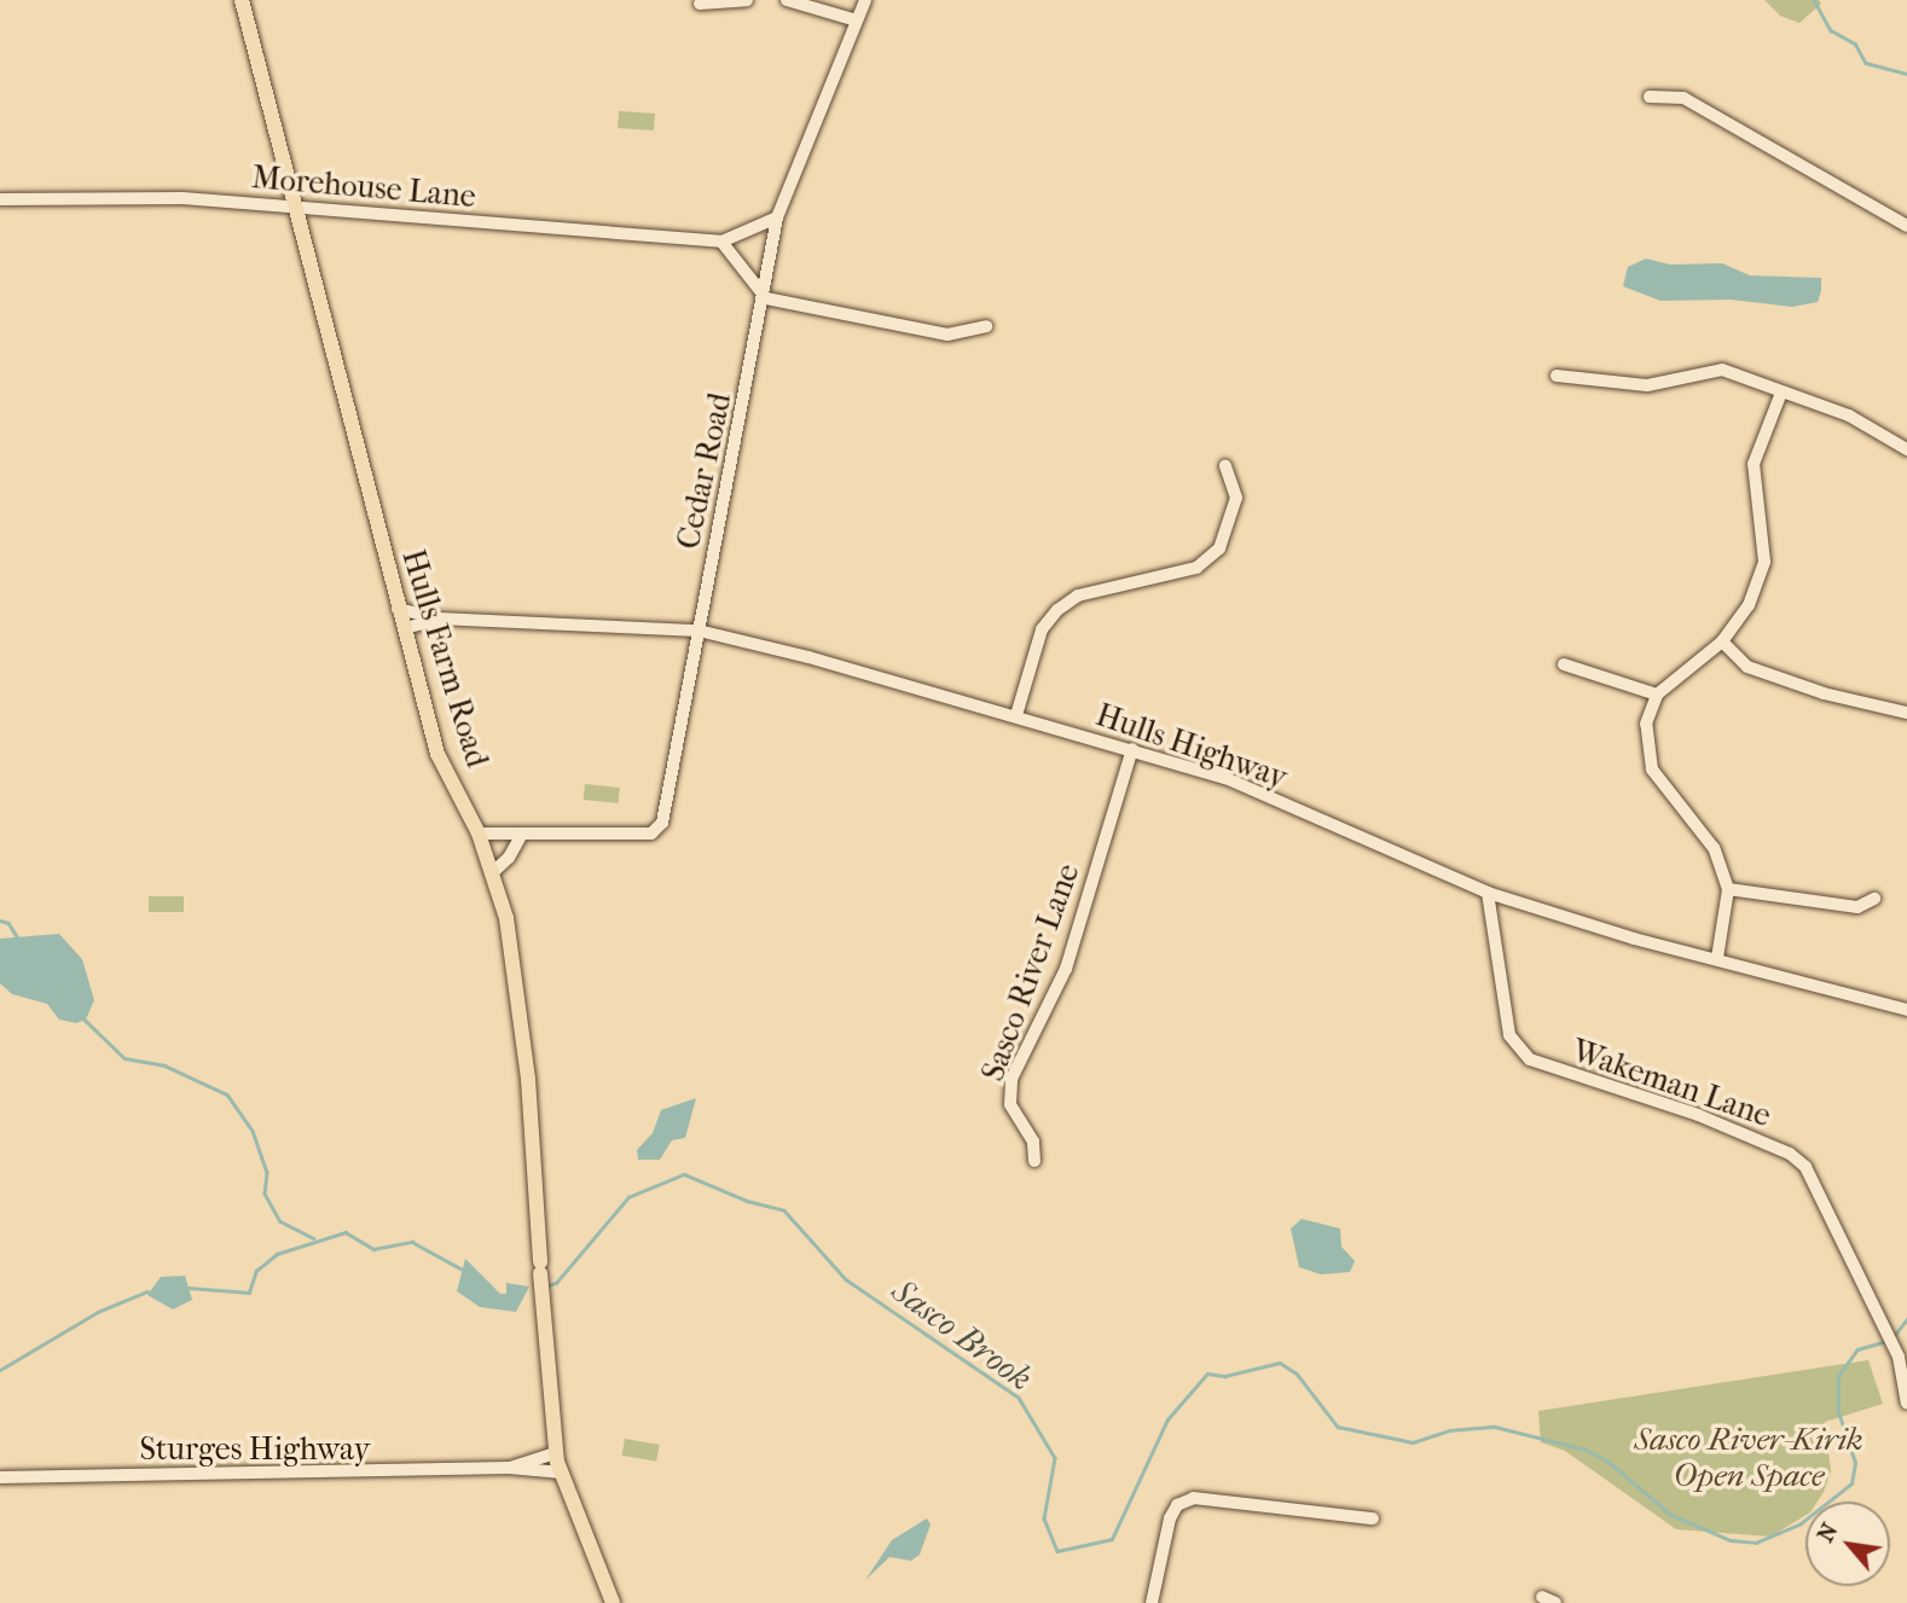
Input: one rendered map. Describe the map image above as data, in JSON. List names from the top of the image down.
{
  "streets": {
    "main road": ["Hulls Farm Road"],
    "street": [
      "Morehouse Lane",
      "Cedar Road",
      "Hulls Highway",
      "Sasco River Lane",
      "Wakeman Lane",
      "Sturges Highway"
    ]
  },
  "crossings": [
    ["Morehouse Lane", "Cedar Road"],
    ["Morehouse Lane", "Hulls Farm Road"],
    ["Cedar Road", "Hulls Farm Road"],
    ["Cedar Road", "Hulls Highway"],
    ["Hulls Farm Road", "Hulls Highway"],
    ["Hulls Farm Road", "Sturges Highway"],
    ["Hulls Highway", "Sasco River Lane"],
    ["Hulls Highway", "Wakeman Lane"]
  ],
  "water": ["Sasco Brook"],
  "parks": ["Sasco River-Kirik Open Space"],
  "north": "top left"
}
